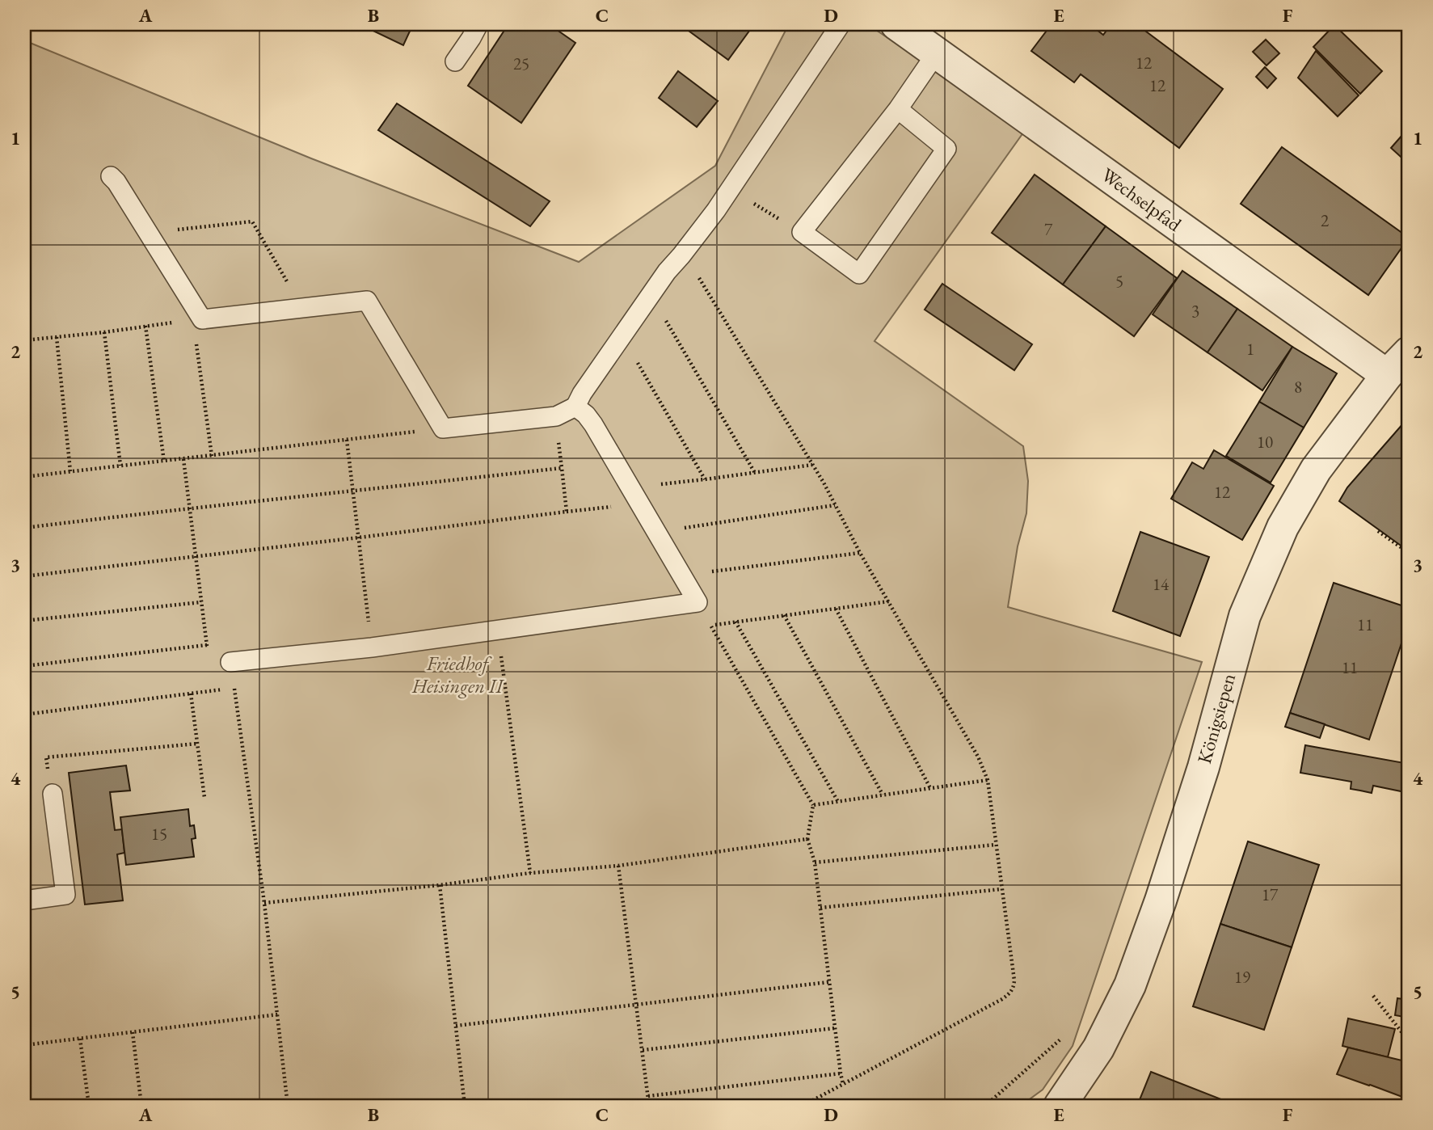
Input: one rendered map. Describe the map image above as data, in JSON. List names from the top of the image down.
{
  "streets": {
    "street": ["Wechselpfad", "Königsiepen"]
  },
  "crossings": [
    ["Wechselpfad", "Königsiepen"]
  ],
  "parks": ["Friedhof Heisingen II"],
  "house_numbers": [
    "12",
    "25",
    "12",
    "2",
    "7",
    "5",
    "3",
    "1",
    "8",
    "10",
    "12",
    "14",
    "11",
    "11",
    "15",
    "17",
    "19"
  ],
  "grid": {
    "columns": [
      "A",
      "B",
      "C",
      "D",
      "E",
      "F"
    ],
    "rows": [
      "1",
      "2",
      "3",
      "4",
      "5"
    ]
  }
}
